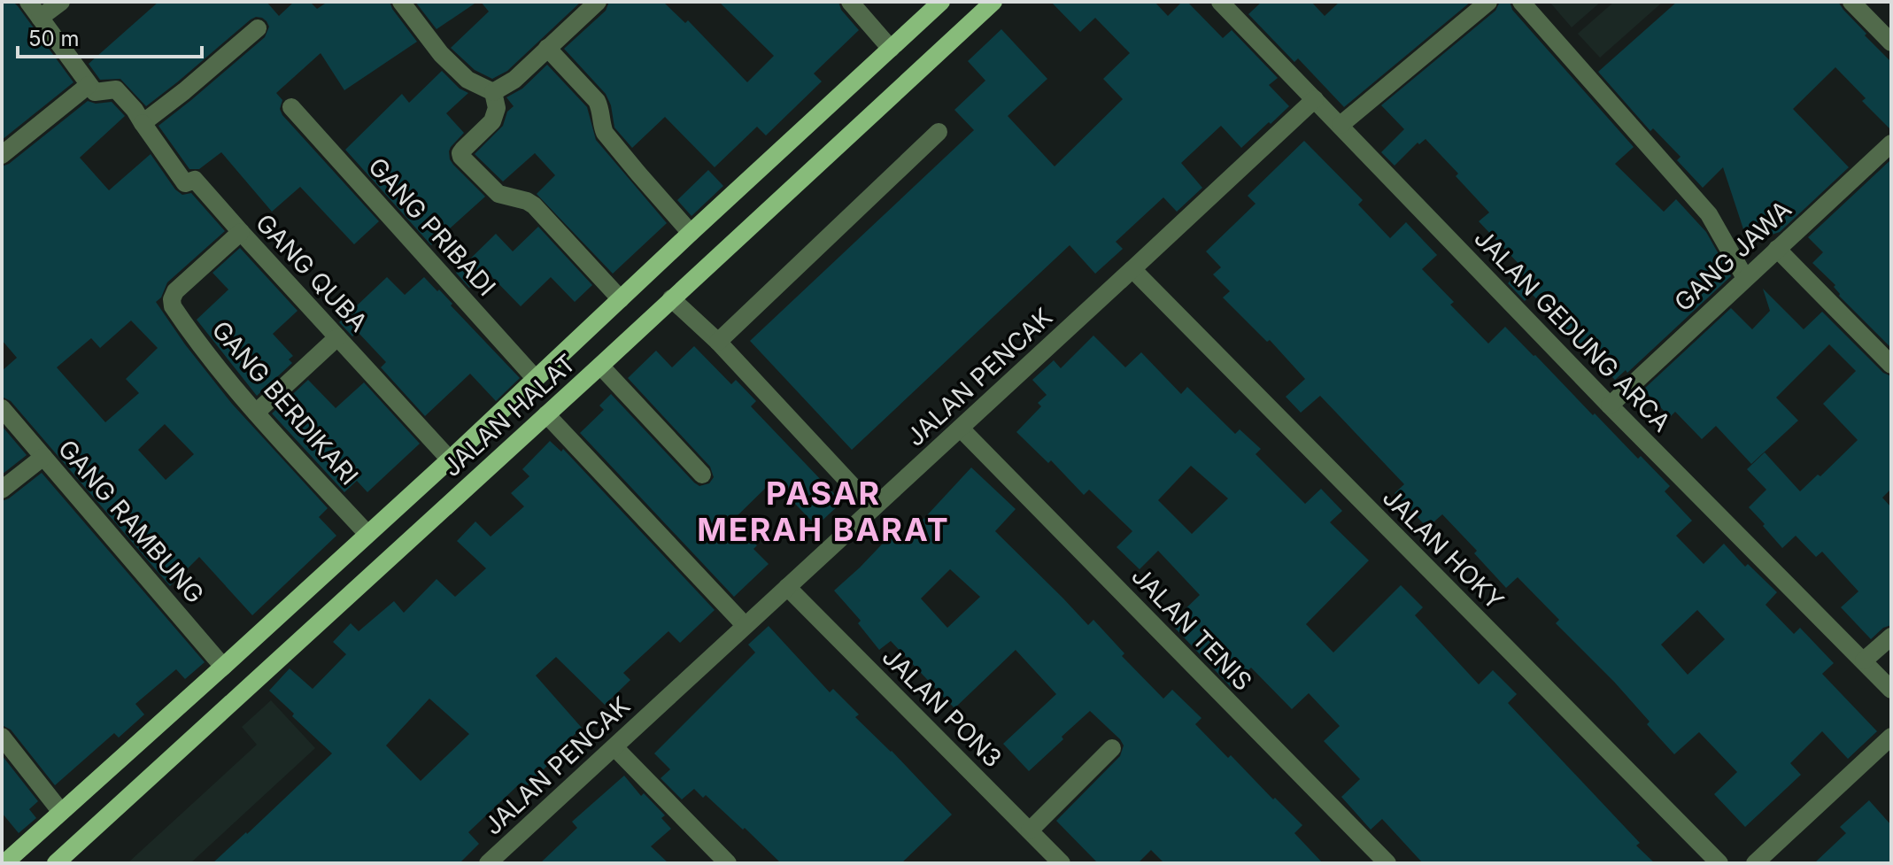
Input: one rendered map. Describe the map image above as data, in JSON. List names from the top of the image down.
{
  "streets": {
    "main road": ["JALAN HALAT"],
    "street": [
      "GANG PRIBADI",
      "GANG JAWA",
      "GANG QUBA",
      "JALAN GEDUNG ARCA",
      "JALAN PENCAK",
      "GANG BERDIKARI",
      "GANG RAMBUNG",
      "JALAN HOKY",
      "JALAN TENIS",
      "JALAN PON3"
    ]
  },
  "crossings": [
    ["GANG PRIBADI", "JALAN HALAT"],
    ["GANG JAWA", "JALAN GEDUNG ARCA"],
    ["GANG QUBA", "GANG BERDIKARI"],
    ["GANG QUBA", "JALAN HALAT"],
    ["JALAN GEDUNG ARCA", "JALAN PENCAK"],
    ["JALAN PENCAK", "JALAN HOKY"],
    ["JALAN PENCAK", "JALAN TENIS"],
    ["JALAN PENCAK", "JALAN PON3"],
    ["GANG BERDIKARI", "JALAN HALAT"],
    ["JALAN HALAT", "GANG RAMBUNG"]
  ],
  "districts": ["PASAR MERAH BARAT"],
  "scale_bar": "50 m"
}
